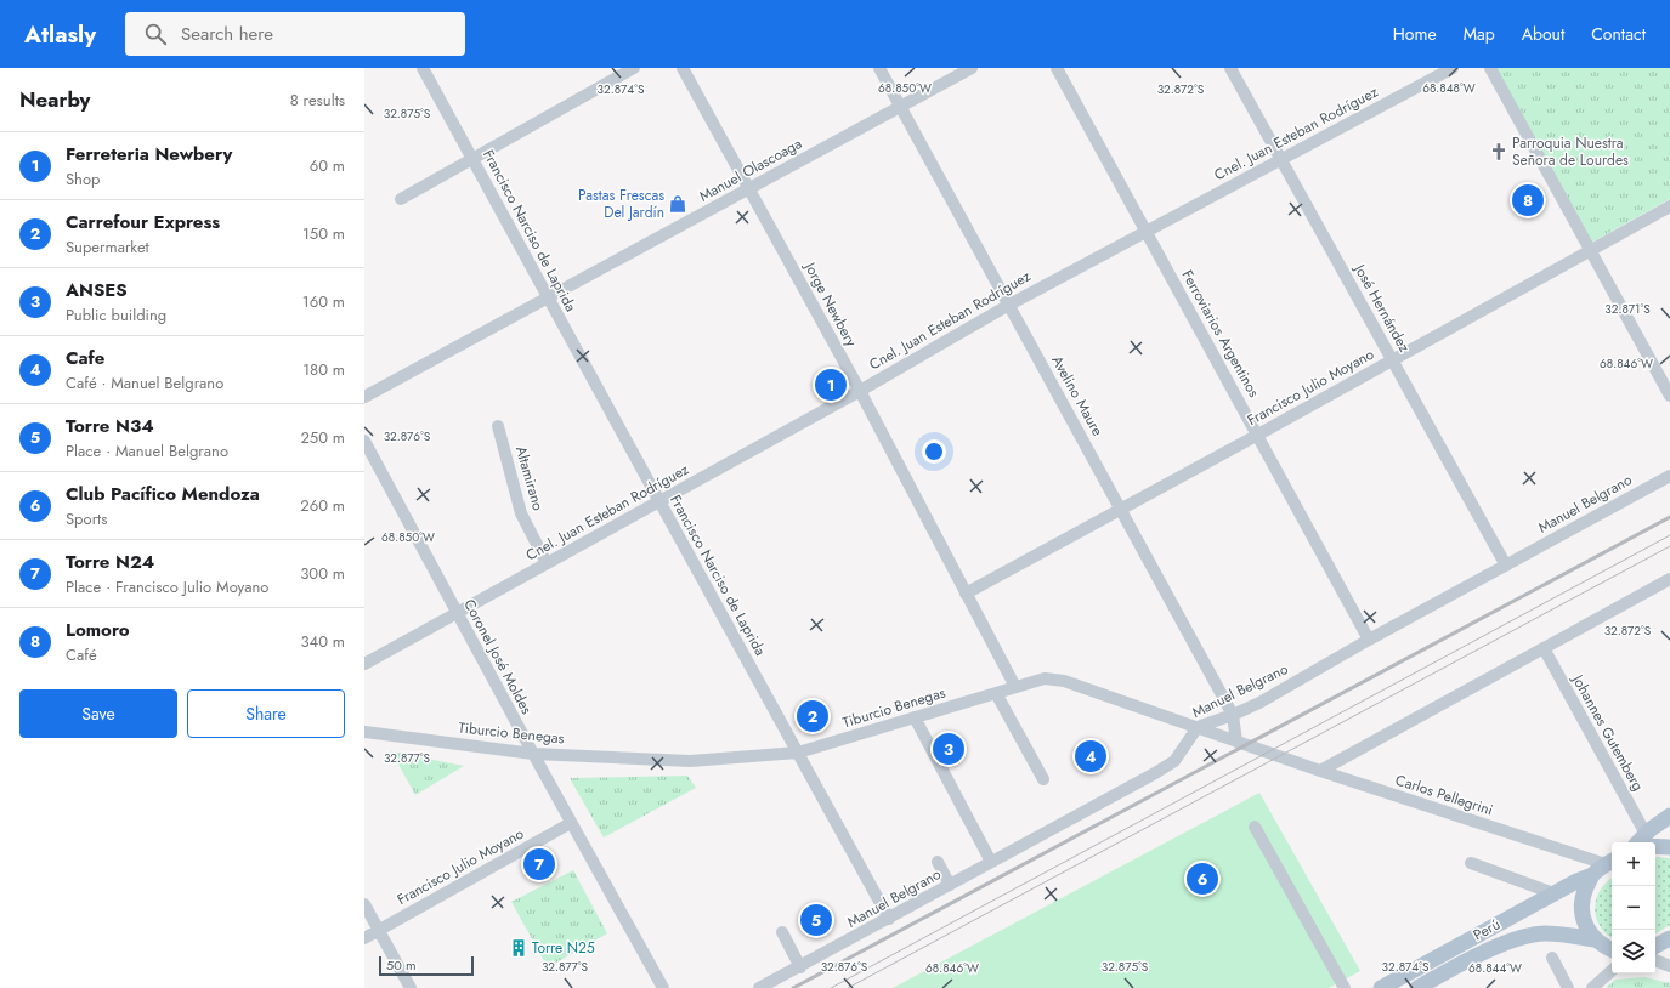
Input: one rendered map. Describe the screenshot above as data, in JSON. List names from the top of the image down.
{
  "streets": {
    "main road": ["Perú"],
    "street": [
      "Cnel. Juan Esteban Rodríguez",
      "Manuel Olascoaga",
      "Francisco Narciso de Laprida",
      "Jorge Newbery",
      "José Hernández",
      "Ferroviarios Argentinos",
      "Francisco Julio Moyano",
      "Avelino Maure",
      "Altamirano",
      "Manuel Belgrano",
      "Coronel José Moldes",
      "Tiburcio Benegas",
      "Johannes Gutemberg",
      "Carlos Pellegrini"
    ]
  },
  "crossings": [
    ["Cnel. Juan Esteban Rodríguez", "Francisco Narciso de Laprida"],
    ["Cnel. Juan Esteban Rodríguez", "Jorge Newbery"],
    ["Cnel. Juan Esteban Rodríguez", "José Hernández"],
    ["Cnel. Juan Esteban Rodríguez", "Ferroviarios Argentinos"],
    ["Cnel. Juan Esteban Rodríguez", "Avelino Maure"],
    ["Cnel. Juan Esteban Rodríguez", "Altamirano"],
    ["Cnel. Juan Esteban Rodríguez", "Coronel José Moldes"],
    ["Manuel Olascoaga", "Francisco Narciso de Laprida"],
    ["Manuel Olascoaga", "Jorge Newbery"],
    ["Manuel Olascoaga", "Avelino Maure"],
    ["Francisco Narciso de Laprida", "Manuel Belgrano"],
    ["Francisco Narciso de Laprida", "Tiburcio Benegas"],
    ["Jorge Newbery", "Francisco Julio Moyano"],
    ["Jorge Newbery", "Tiburcio Benegas"],
    ["José Hernández", "Francisco Julio Moyano"],
    ["José Hernández", "Manuel Belgrano"],
    ["Ferroviarios Argentinos", "Francisco Julio Moyano"],
    ["Ferroviarios Argentinos", "Manuel Belgrano"],
    ["Francisco Julio Moyano", "Avelino Maure"],
    ["Francisco Julio Moyano", "Coronel José Moldes"],
    ["Avelino Maure", "Manuel Belgrano"],
    ["Avelino Maure", "Tiburcio Benegas"],
    ["Manuel Belgrano", "Tiburcio Benegas"],
    ["Coronel José Moldes", "Tiburcio Benegas"],
    ["Tiburcio Benegas", "Carlos Pellegrini"]
  ],
  "places": {
    "church": ["Parroquia Nuestra Señora de Lourdes"],
    "shop": ["Pastas Frescas Del Jardín"],
    "building": ["Torre N25"]
  },
  "scale_bar": "50 m",
  "page": {
    "header": "Atlasly",
    "search": "Search here",
    "nav": [
      "Home",
      "Map",
      "About",
      "Contact"
    ],
    "heading": ["Nearby", "8 results"],
    "list": [
      {
        "mark": "1",
        "name": "Ferreteria Newbery",
        "note": "Shop",
        "value": "60 m"
      },
      {
        "mark": "2",
        "name": "Carrefour Express",
        "note": "Supermarket",
        "value": "150 m"
      },
      {
        "mark": "3",
        "name": "ANSES",
        "note": "Public building",
        "value": "160 m"
      },
      {
        "mark": "4",
        "name": "Cafe",
        "note": "Café · Manuel Belgrano",
        "value": "180 m"
      },
      {
        "mark": "5",
        "name": "Torre N34",
        "note": "Place · Manuel Belgrano",
        "value": "250 m"
      },
      {
        "mark": "6",
        "name": "Club Pacífico Mendoza",
        "note": "Sports",
        "value": "260 m"
      },
      {
        "mark": "7",
        "name": "Torre N24",
        "note": "Place · Francisco Julio Moyano",
        "value": "300 m"
      },
      {
        "mark": "8",
        "name": "Lomoro",
        "note": "Café",
        "value": "340 m"
      }
    ],
    "pins": [
      "8",
      "1",
      "2",
      "3",
      "4",
      "7",
      "6",
      "5"
    ],
    "buttons": ["Save", "Share"],
    "map_buttons": ["+", "−"],
    "scale": "50 m"
  },
  "coordinates": [
    "68.850°W",
    "68.848°W",
    "32.874°S",
    "32.872°S",
    "32.875°S",
    "32.871°S",
    "68.846°W",
    "32.876°S",
    "32.877°S",
    "68.844°W"
  ]
}
